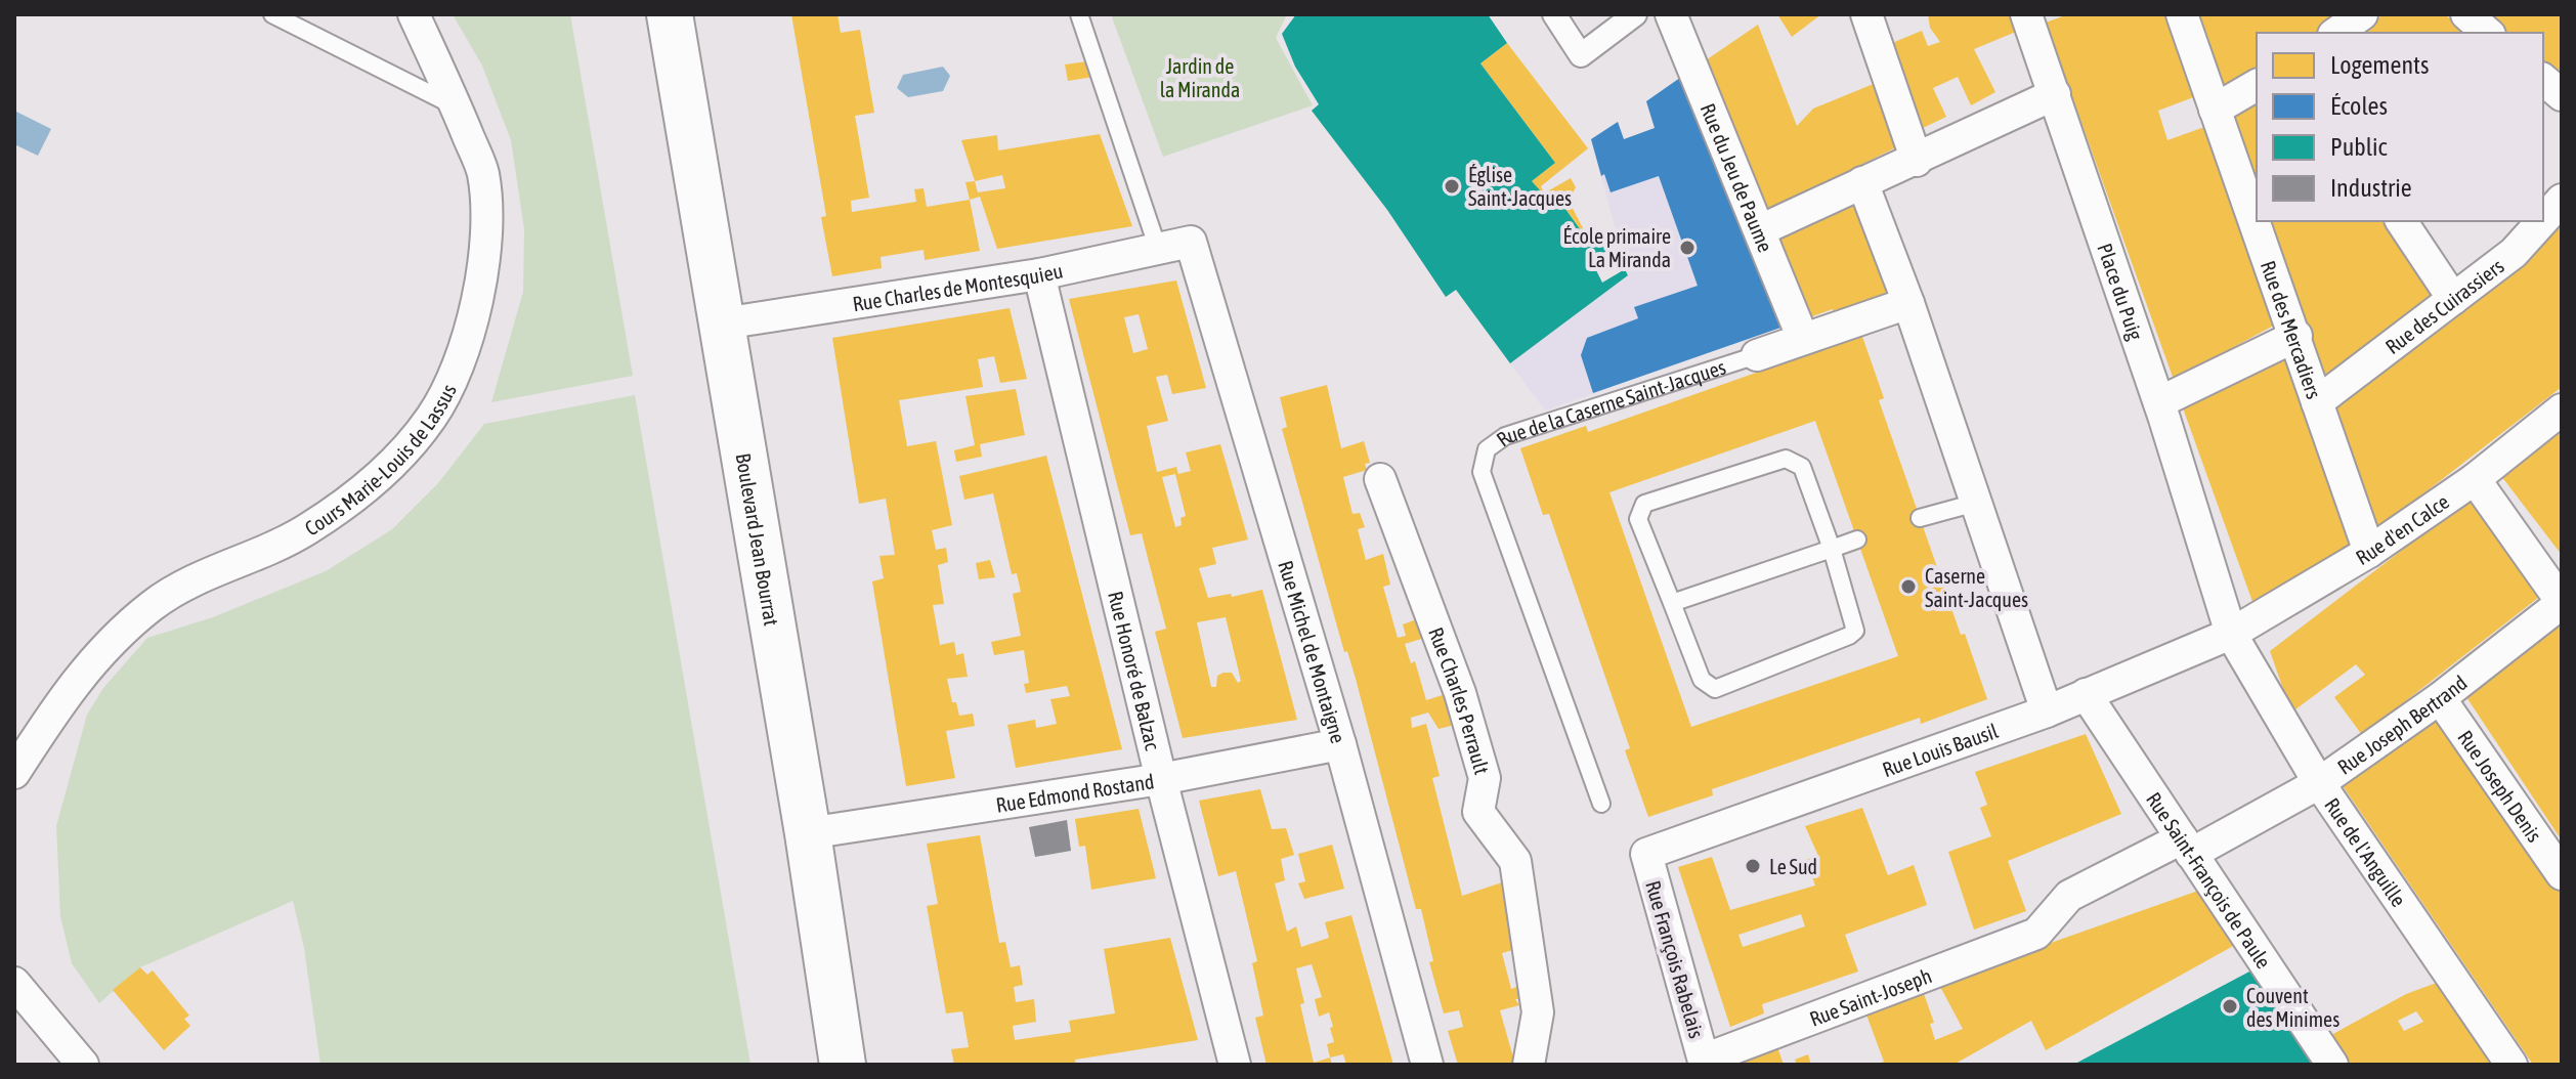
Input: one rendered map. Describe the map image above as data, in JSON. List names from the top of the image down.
{
  "streets": {
    "main road": ["Boulevard Jean Bourrat"],
    "street": [
      "Rue du Jeu de Paume",
      "Rue Charles de Montesquieu",
      "Place du Puig",
      "Rue des Cuirassiers",
      "Rue des Mercadiers",
      "Rue de la Caserne Saint-Jacques",
      "Cours Marie-Louis de Lassus",
      "Rue d'en Calce",
      "Rue Michel de Montaigne",
      "Rue Honoré de Balzac",
      "Rue Charles Perrault",
      "Rue Joseph Bertrand",
      "Rue Louis Bausil",
      "Rue Joseph Denis",
      "Rue Edmond Rostand",
      "Rue de l'Anguille",
      "Rue Saint-François de Paule",
      "Rue François Rabelais",
      "Rue Saint-Joseph"
    ]
  },
  "crossings": [
    ["Rue du Jeu de Paume", "Rue de la Caserne Saint-Jacques"],
    ["Rue Charles de Montesquieu", "Boulevard Jean Bourrat"],
    ["Rue Charles de Montesquieu", "Rue Michel de Montaigne"],
    ["Rue Charles de Montesquieu", "Rue Honoré de Balzac"],
    ["Place du Puig", "Rue d'en Calce"],
    ["Place du Puig", "Rue Louis Bausil"],
    ["Place du Puig", "Rue de l'Anguille"],
    ["Rue des Cuirassiers", "Rue des Mercadiers"],
    ["Rue des Mercadiers", "Rue d'en Calce"],
    ["Rue d'en Calce", "Rue Louis Bausil"],
    ["Rue d'en Calce", "Rue de l'Anguille"],
    ["Boulevard Jean Bourrat", "Rue Edmond Rostand"],
    ["Rue Michel de Montaigne", "Rue Edmond Rostand"],
    ["Rue Honoré de Balzac", "Rue Edmond Rostand"],
    ["Rue Joseph Bertrand", "Rue Joseph Denis"],
    ["Rue Joseph Bertrand", "Rue de l'Anguille"],
    ["Rue Joseph Bertrand", "Rue Saint-François de Paule"],
    ["Rue Joseph Bertrand", "Rue Saint-Joseph"],
    ["Rue Louis Bausil", "Rue de l'Anguille"],
    ["Rue Louis Bausil", "Rue Saint-François de Paule"],
    ["Rue Louis Bausil", "Rue François Rabelais"],
    ["Rue François Rabelais", "Rue Saint-Joseph"]
  ],
  "parks": ["Jardin de la Miranda"],
  "places": [
    "Église Saint-Jacques",
    "École primaire La Miranda",
    "Caserne Saint-Jacques",
    "Le Sud",
    "Couvent des Minimes"
  ],
  "legend": [
    "Logements",
    "Écoles",
    "Public",
    "Industrie"
  ]
}
